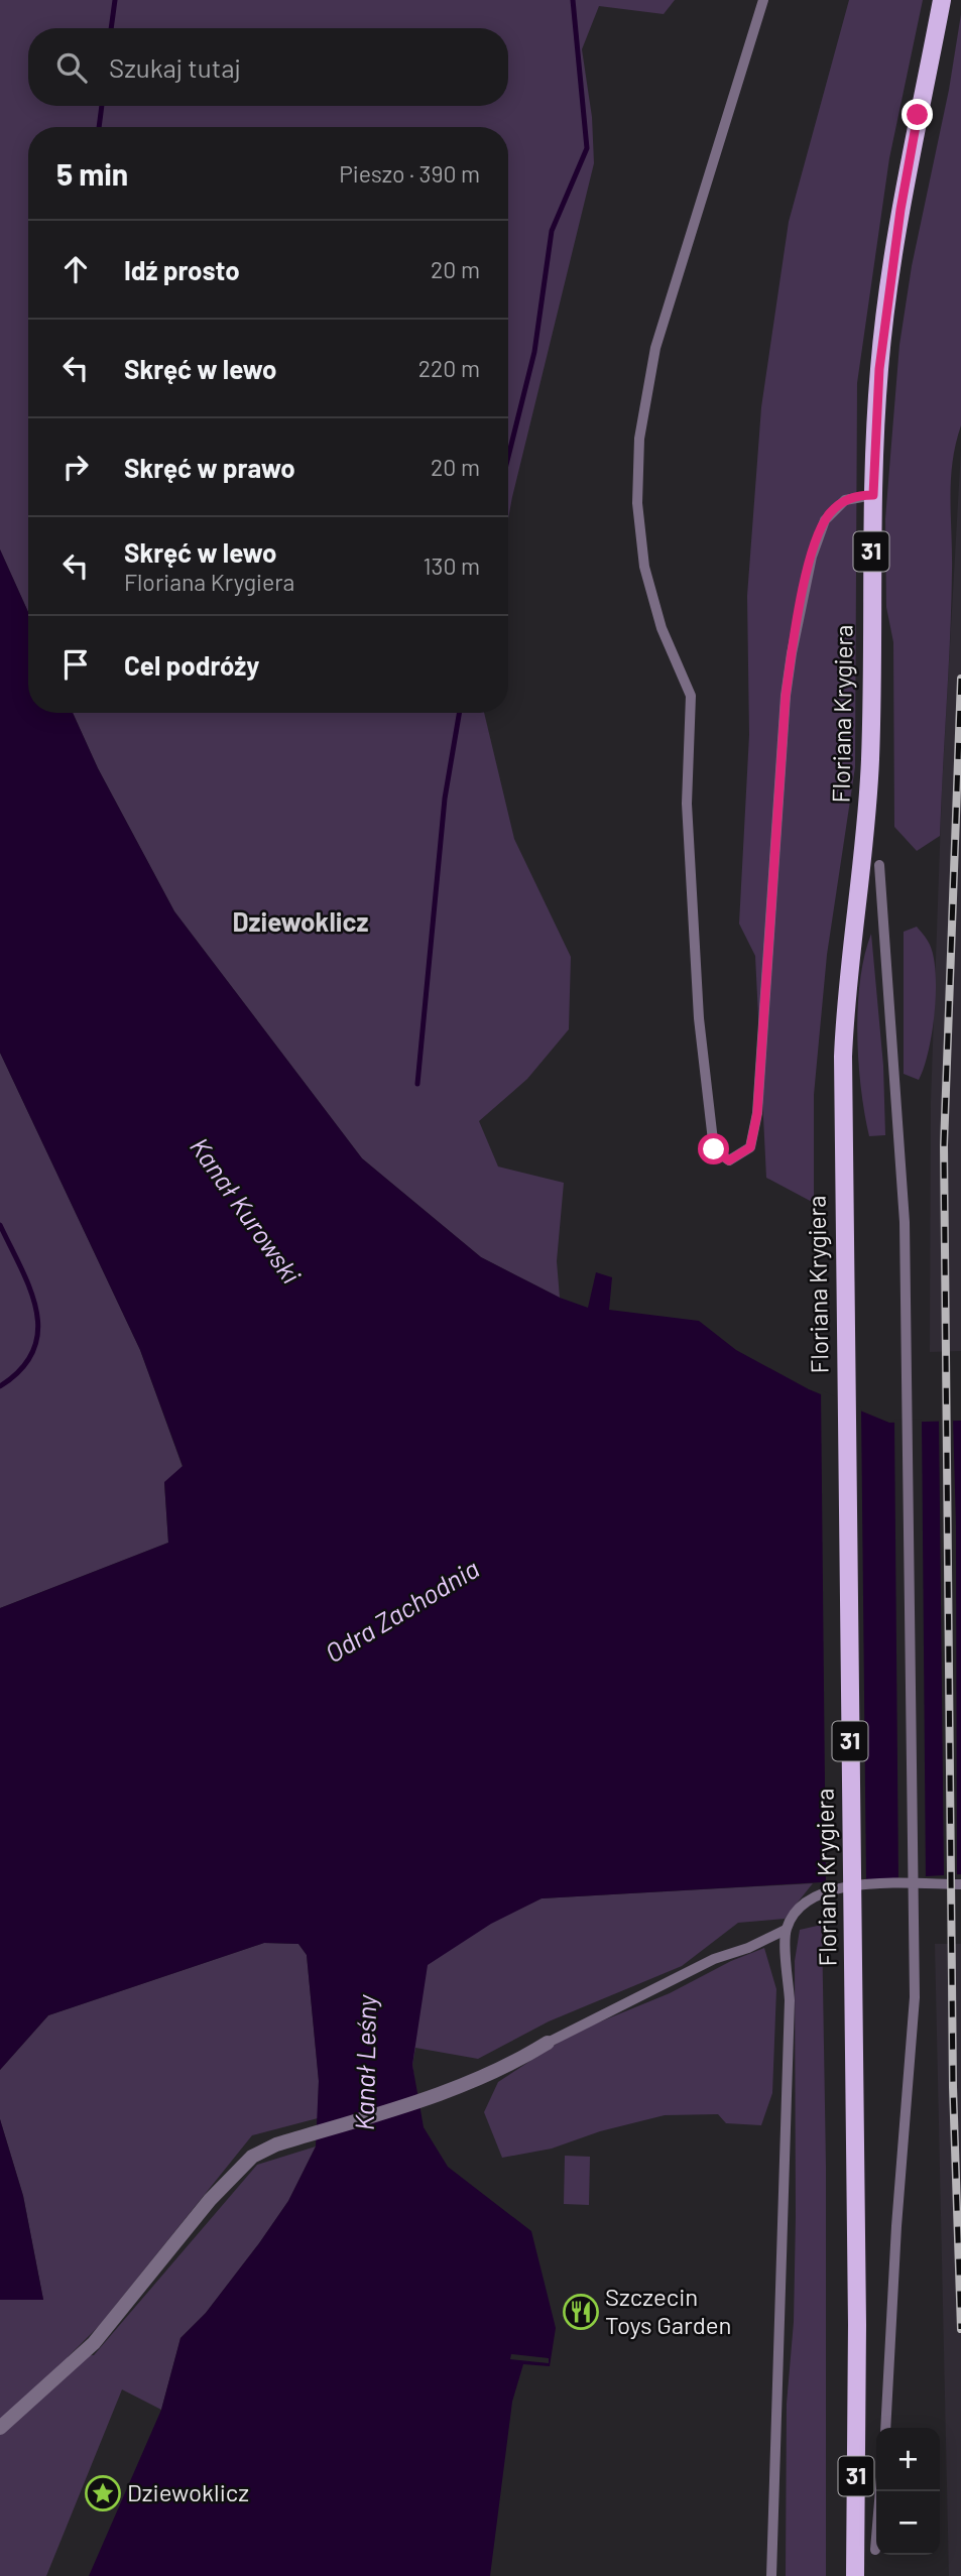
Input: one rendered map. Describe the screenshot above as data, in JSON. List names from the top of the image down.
{
  "streets": {
    "main road": ["31", "Floriana Krygiera"]
  },
  "districts": ["Dziewoklicz"],
  "water": ["Kanał Kurowski", "Odra Zachodnia", "Kanał Leśny"],
  "places": {
    "restaurant": ["Szczecin Toys Garden"],
    "place": ["Dziewoklicz"]
  },
  "page": {
    "search": "Szukaj tutaj",
    "heading": ["5 min", "Pieszo · 390 m"],
    "list": [
      ["Idź prosto", "20 m"],
      ["Skręć w lewo", "220 m"],
      ["Skręć w prawo", "20 m"],
      ["Skręć w lewo", "Floriana Krygiera", "130 m"],
      "Cel podróży"
    ],
    "map_buttons": ["+", "−"]
  }
}
